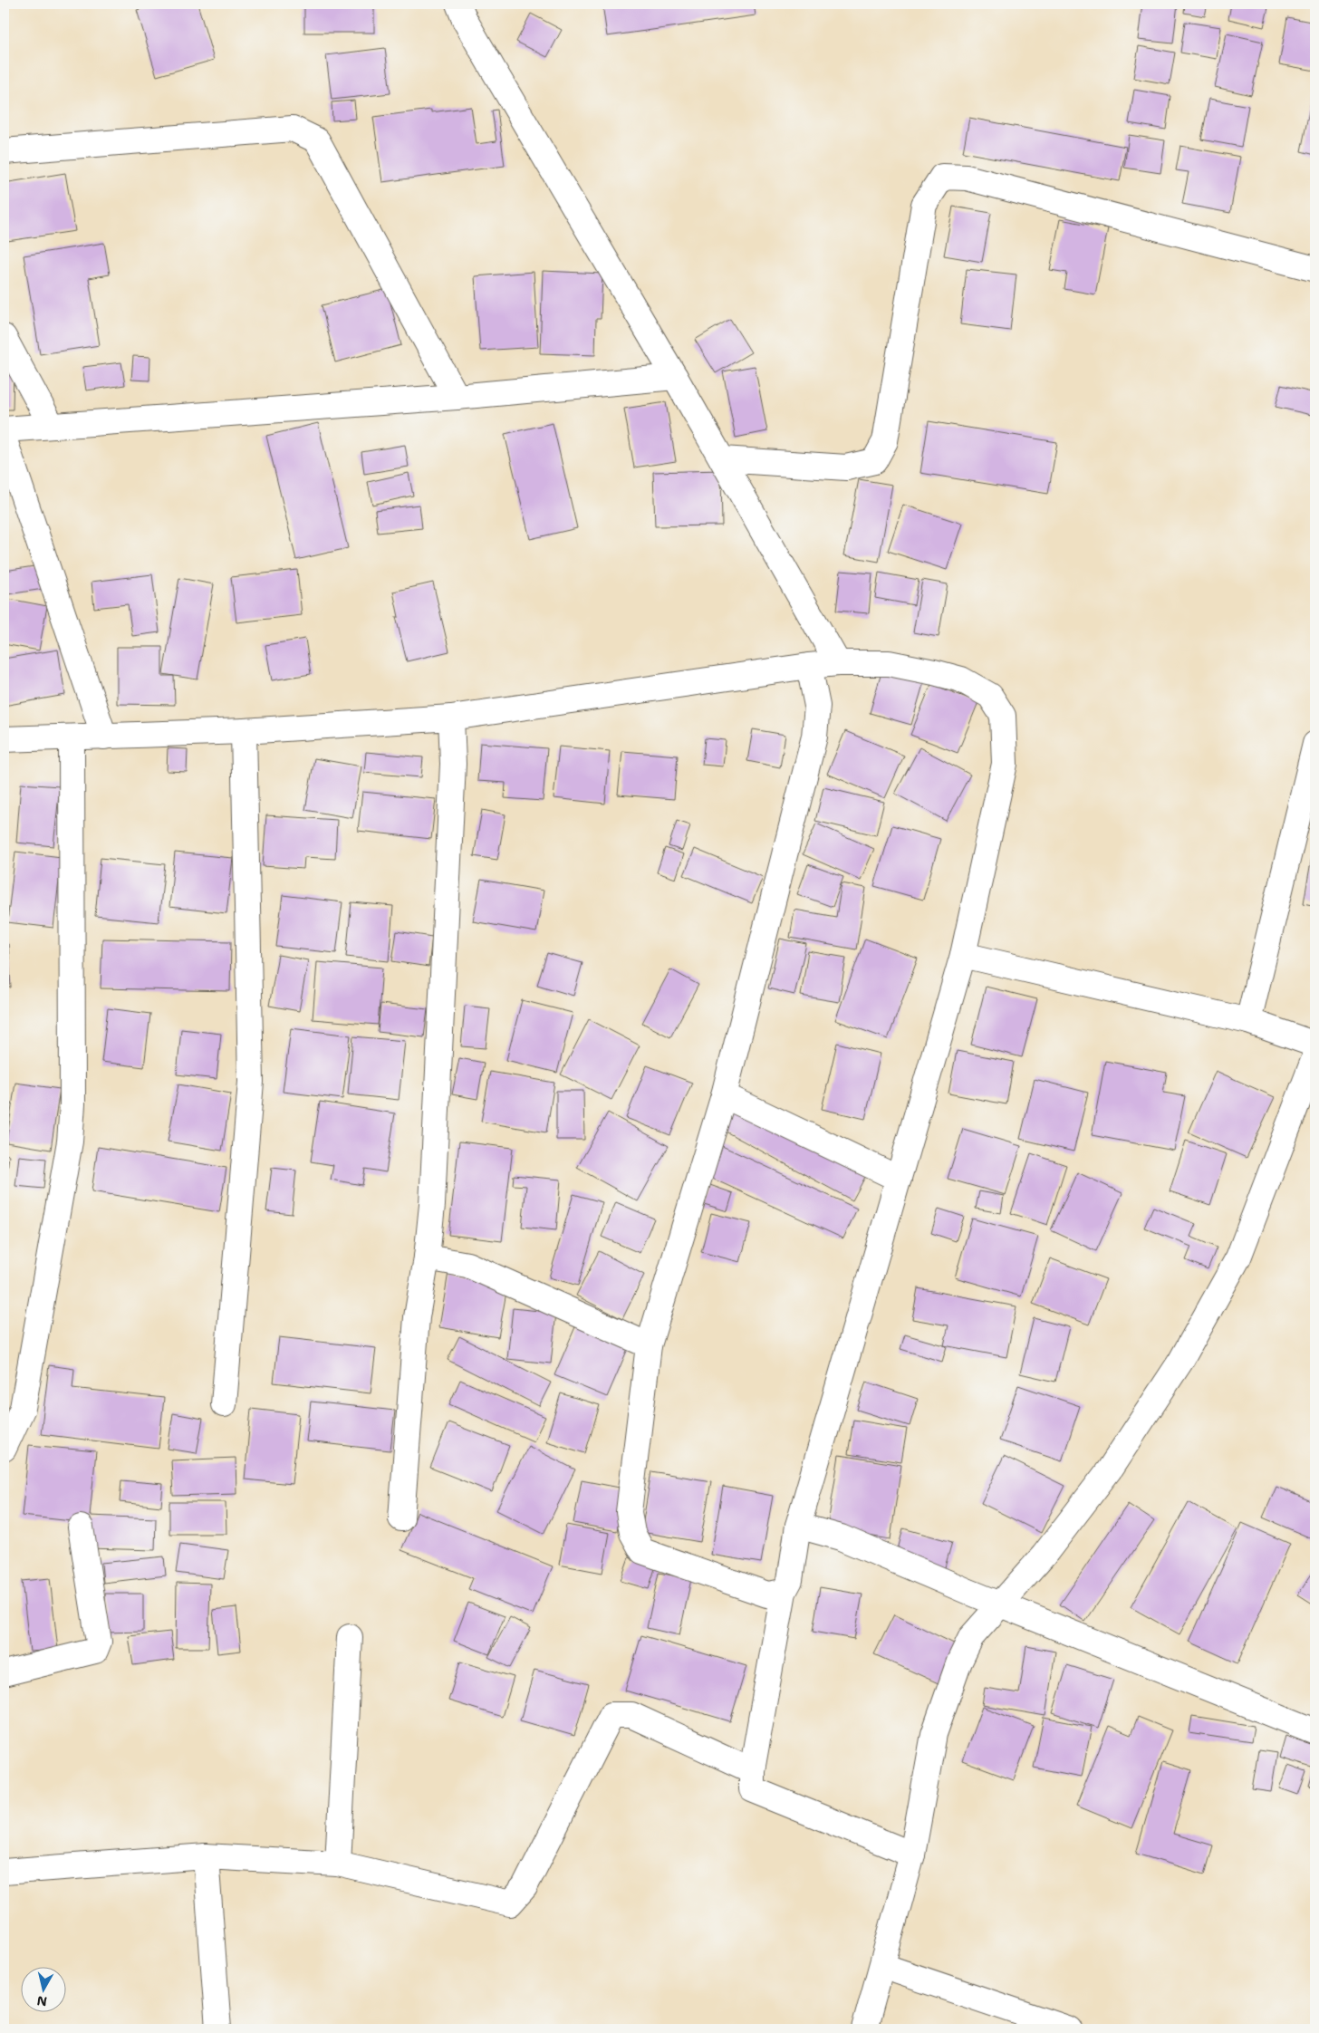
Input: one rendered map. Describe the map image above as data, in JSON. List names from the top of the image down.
{
  "north": "bottom"
}
